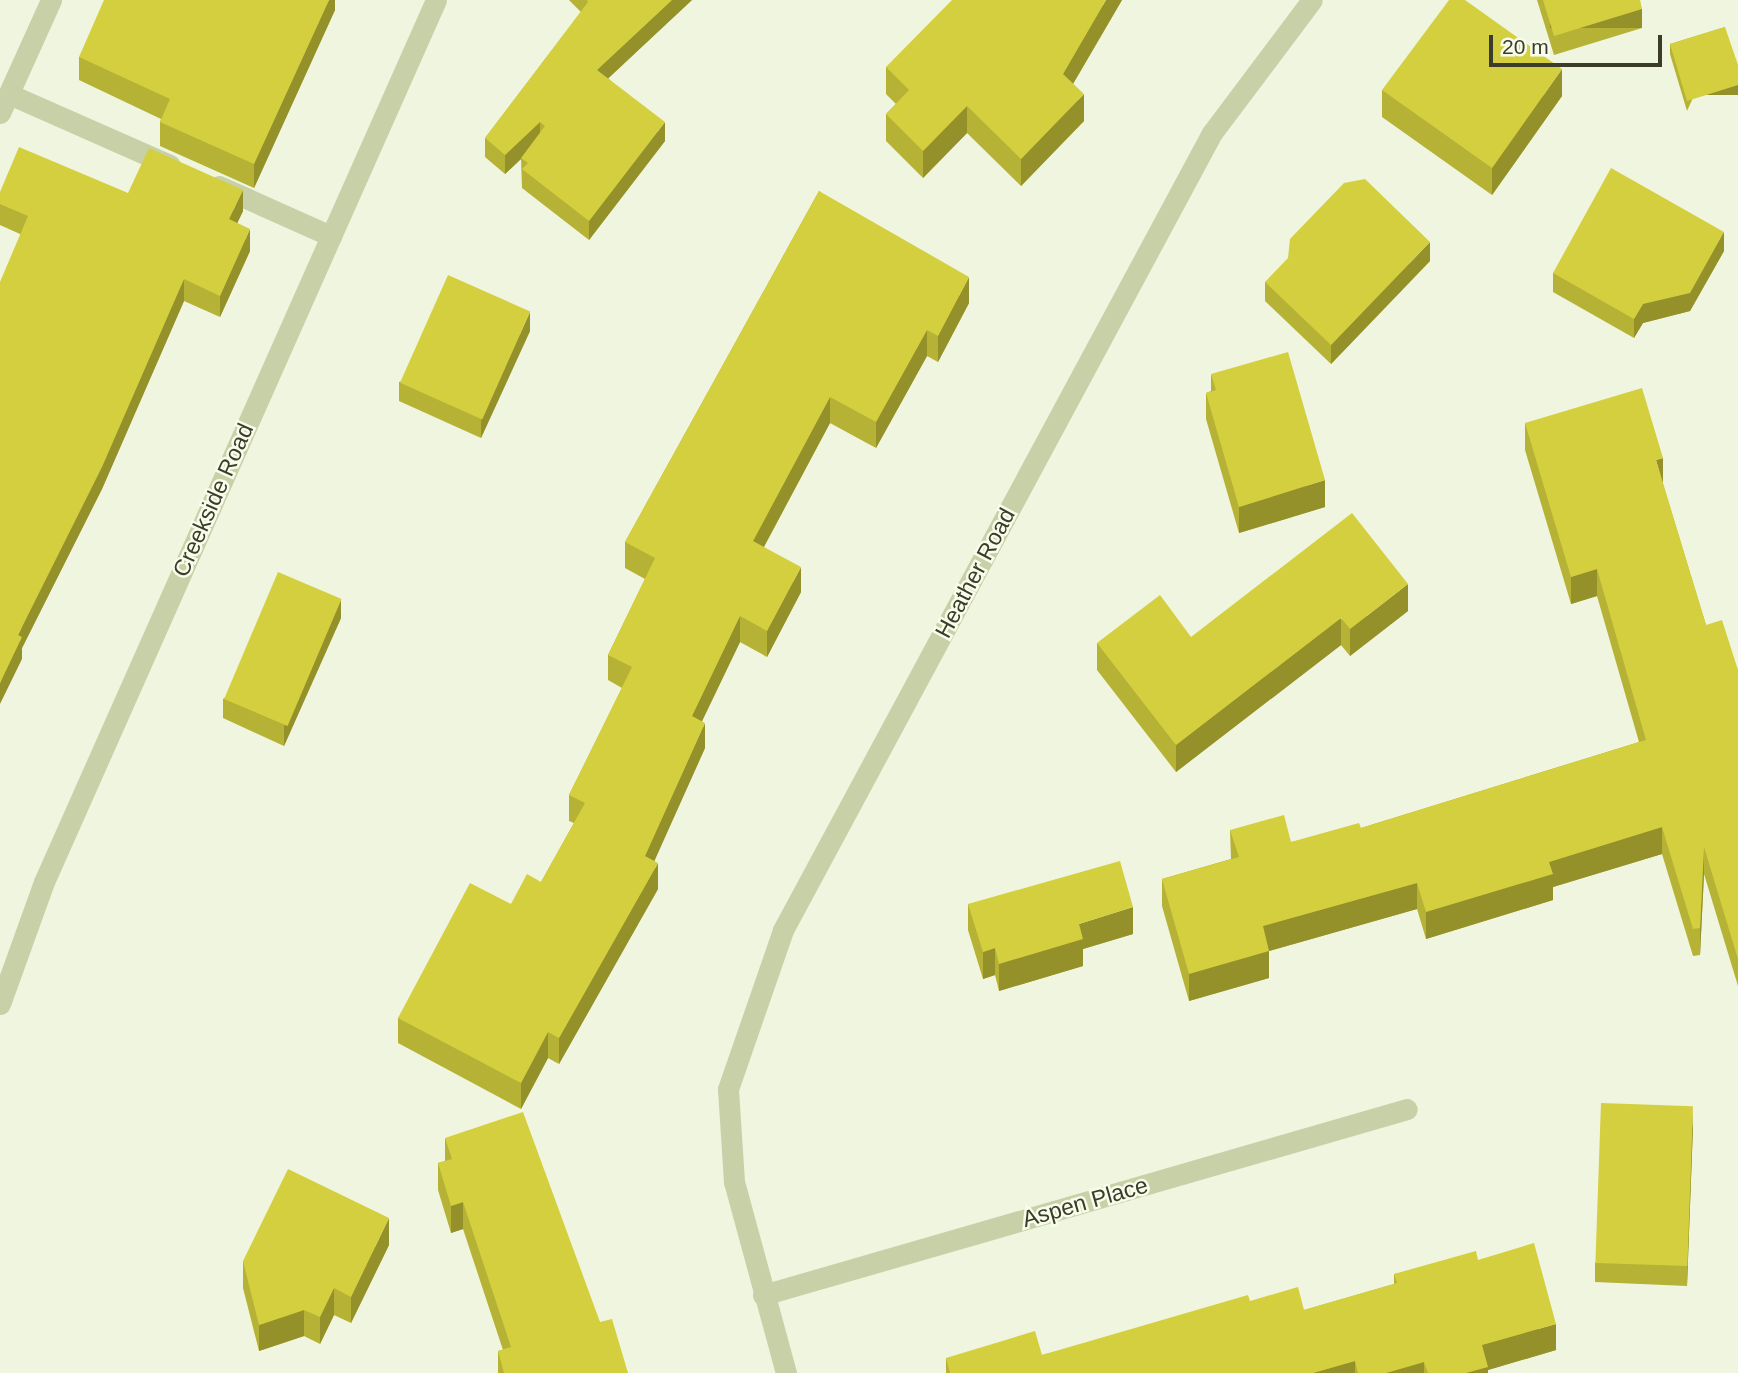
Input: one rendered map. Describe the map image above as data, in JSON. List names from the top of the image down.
{
  "streets": {
    "street": ["Creekside Road", "Heather Road", "Aspen Place"]
  },
  "crossings": [
    ["Heather Road", "Aspen Place"]
  ],
  "scale_bar": "20 m"
}
